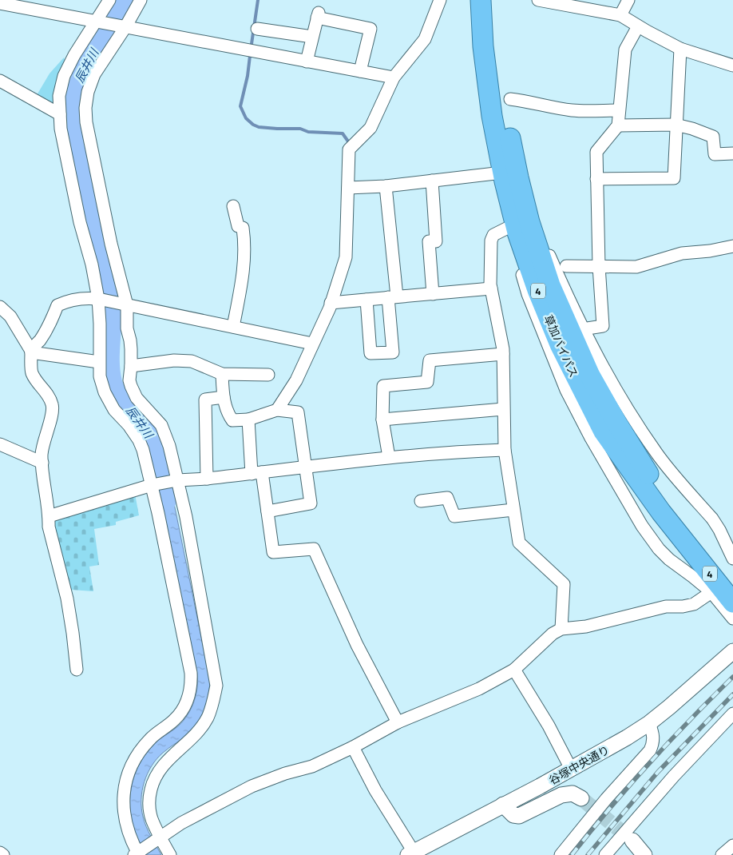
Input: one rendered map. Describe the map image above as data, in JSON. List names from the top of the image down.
{
  "streets": {
    "highway": ["4", "草加バイパス"],
    "street": ["谷塚中央通り"]
  },
  "water": ["辰井川"]
}
